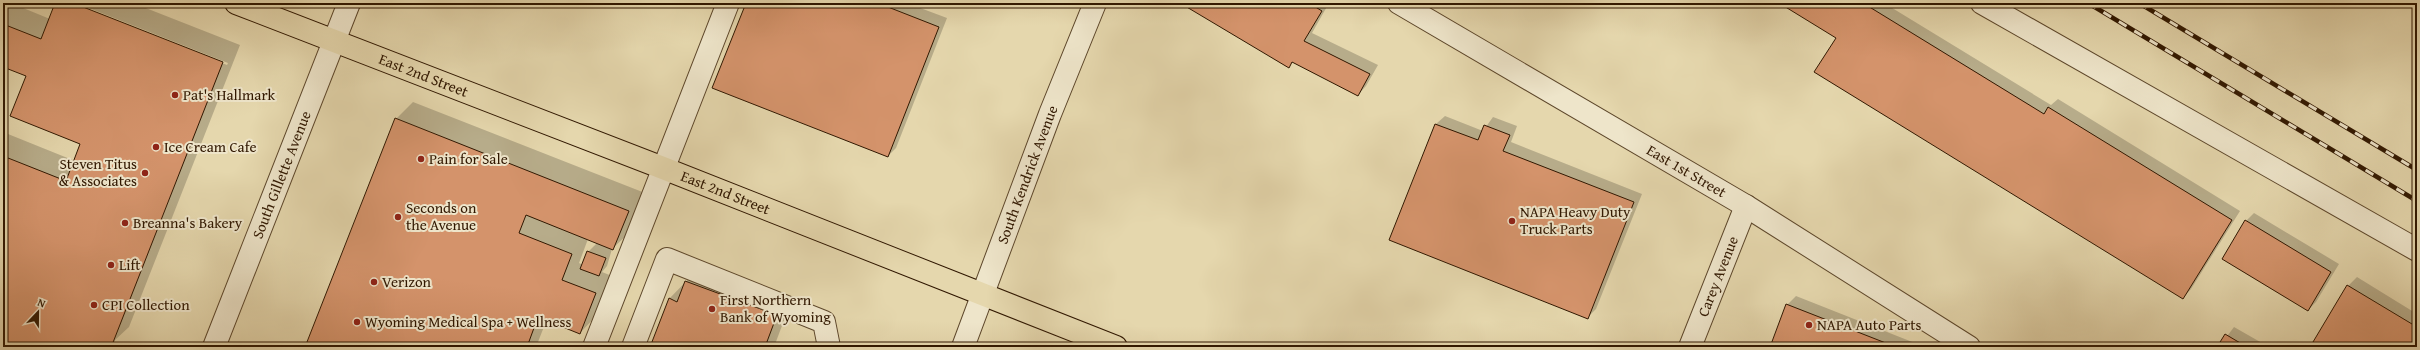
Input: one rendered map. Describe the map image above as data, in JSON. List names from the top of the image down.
{
  "streets": {
    "main road": ["East 2nd Street"],
    "street": [
      "East 1st Street",
      "South Kendrick Avenue",
      "South Gillette Avenue",
      "Carey Avenue"
    ]
  },
  "crossings": [
    ["East 2nd Street", "South Kendrick Avenue"],
    ["East 2nd Street", "South Gillette Avenue"],
    ["East 1st Street", "Carey Avenue"]
  ],
  "places": [
    "Pat's Hallmark",
    "Ice Cream Cafe",
    "Pain for Sale",
    "Steven Titus & Associates",
    "Seconds on the Avenue",
    "NAPA Heavy Duty Truck Parts",
    "Breanna's Bakery",
    "Lift",
    "Verizon",
    "CPI Collection",
    "First Northern Bank of Wyoming",
    "Wyoming Medical Spa + Wellness",
    "NAPA Auto Parts"
  ],
  "north": "top"
}
